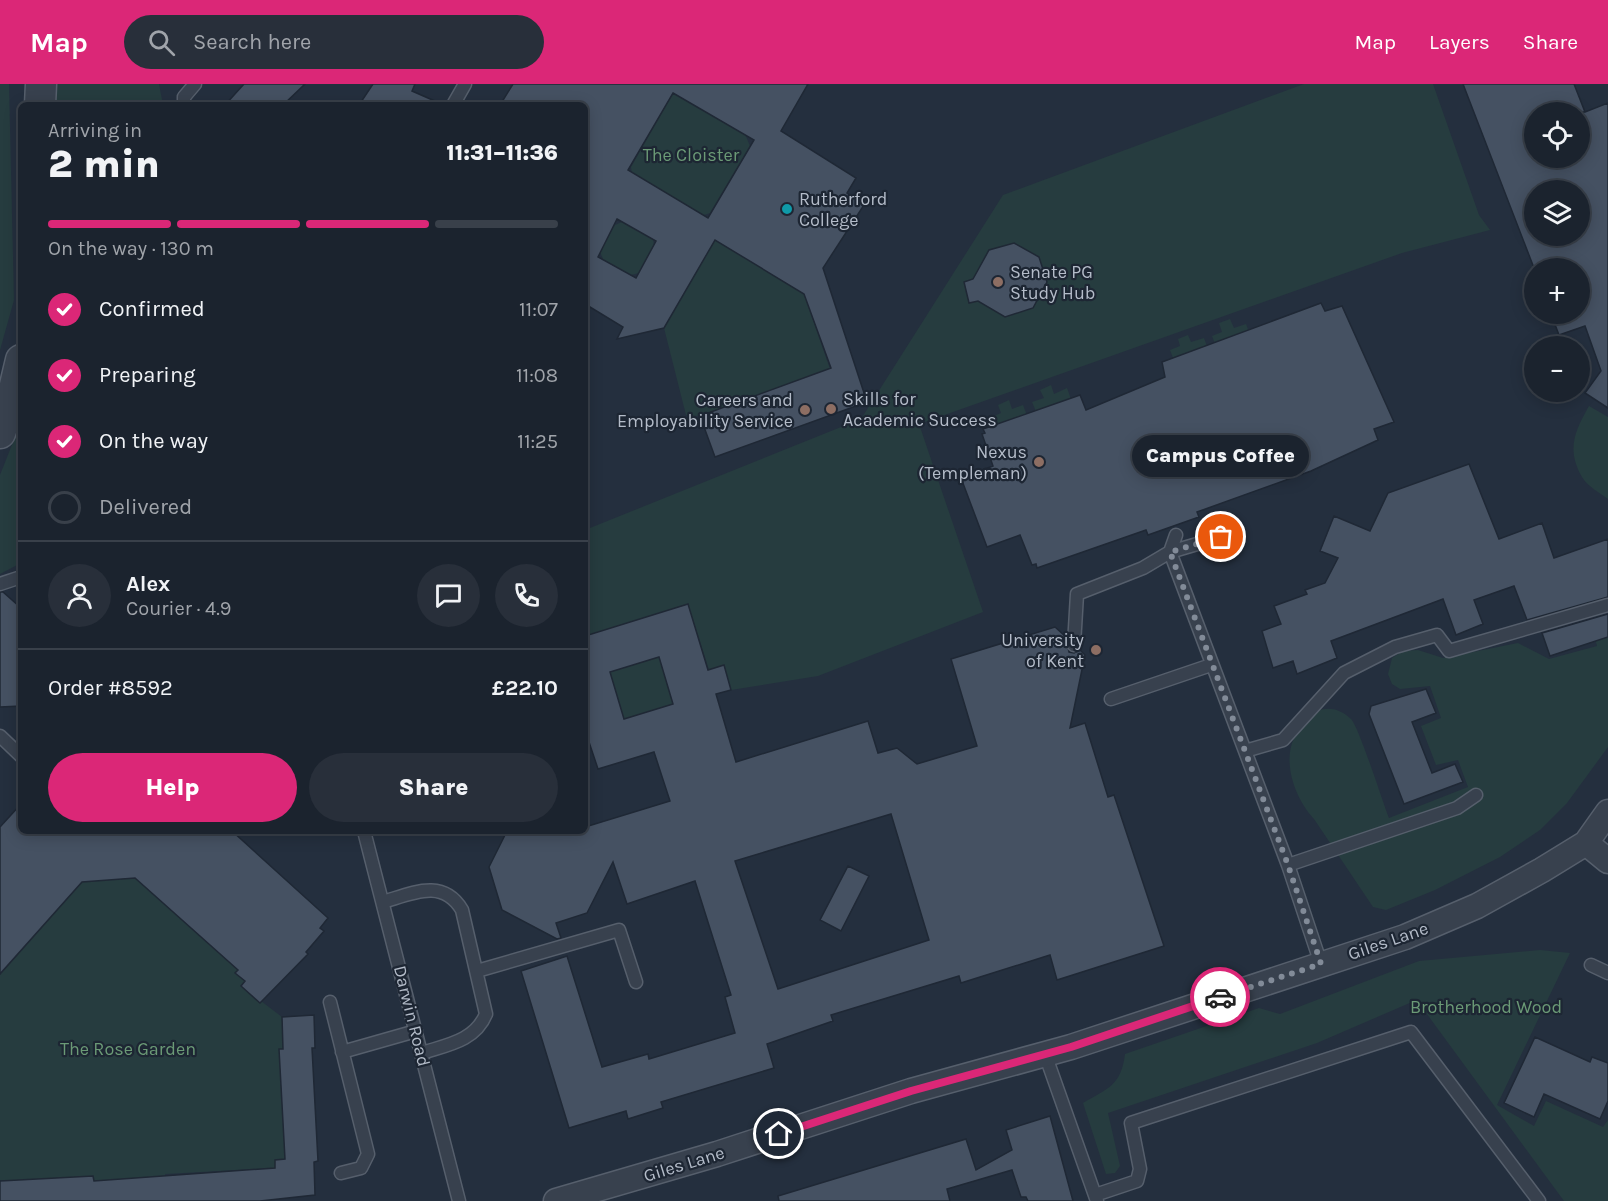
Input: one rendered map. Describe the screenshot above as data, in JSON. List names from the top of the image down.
{
  "streets": {
    "street": ["Giles Lane"],
    "lane": ["Darwin Road"]
  },
  "parks": ["The Cloister", "Brotherhood Wood", "The Rose Garden"],
  "places": [
    "Rutherford College",
    "Senate PG Study Hub",
    "Skills for Academic Success",
    "Careers and Employability Service",
    "Nexus (Templeman)",
    "Campus Coffee",
    "University of Kent"
  ],
  "page": {
    "header": "Map",
    "search": "Search here",
    "nav": ["Map", "Layers", "Share"],
    "map_buttons": ["+", "−"],
    "heading": ["2 min", "Arriving in", "11:31–11:36"],
    "panel": [
      "Alex",
      "Courier · 4.9",
      "Order #8592",
      "£22.10"
    ],
    "bar": "On the way · 130 m",
    "list": [
      ["Confirmed", "11:07"],
      ["Preparing", "11:08"],
      ["On the way", "11:25"],
      "Delivered"
    ],
    "bubble": "Campus Coffee",
    "buttons": ["Help", "Share"]
  }
}
